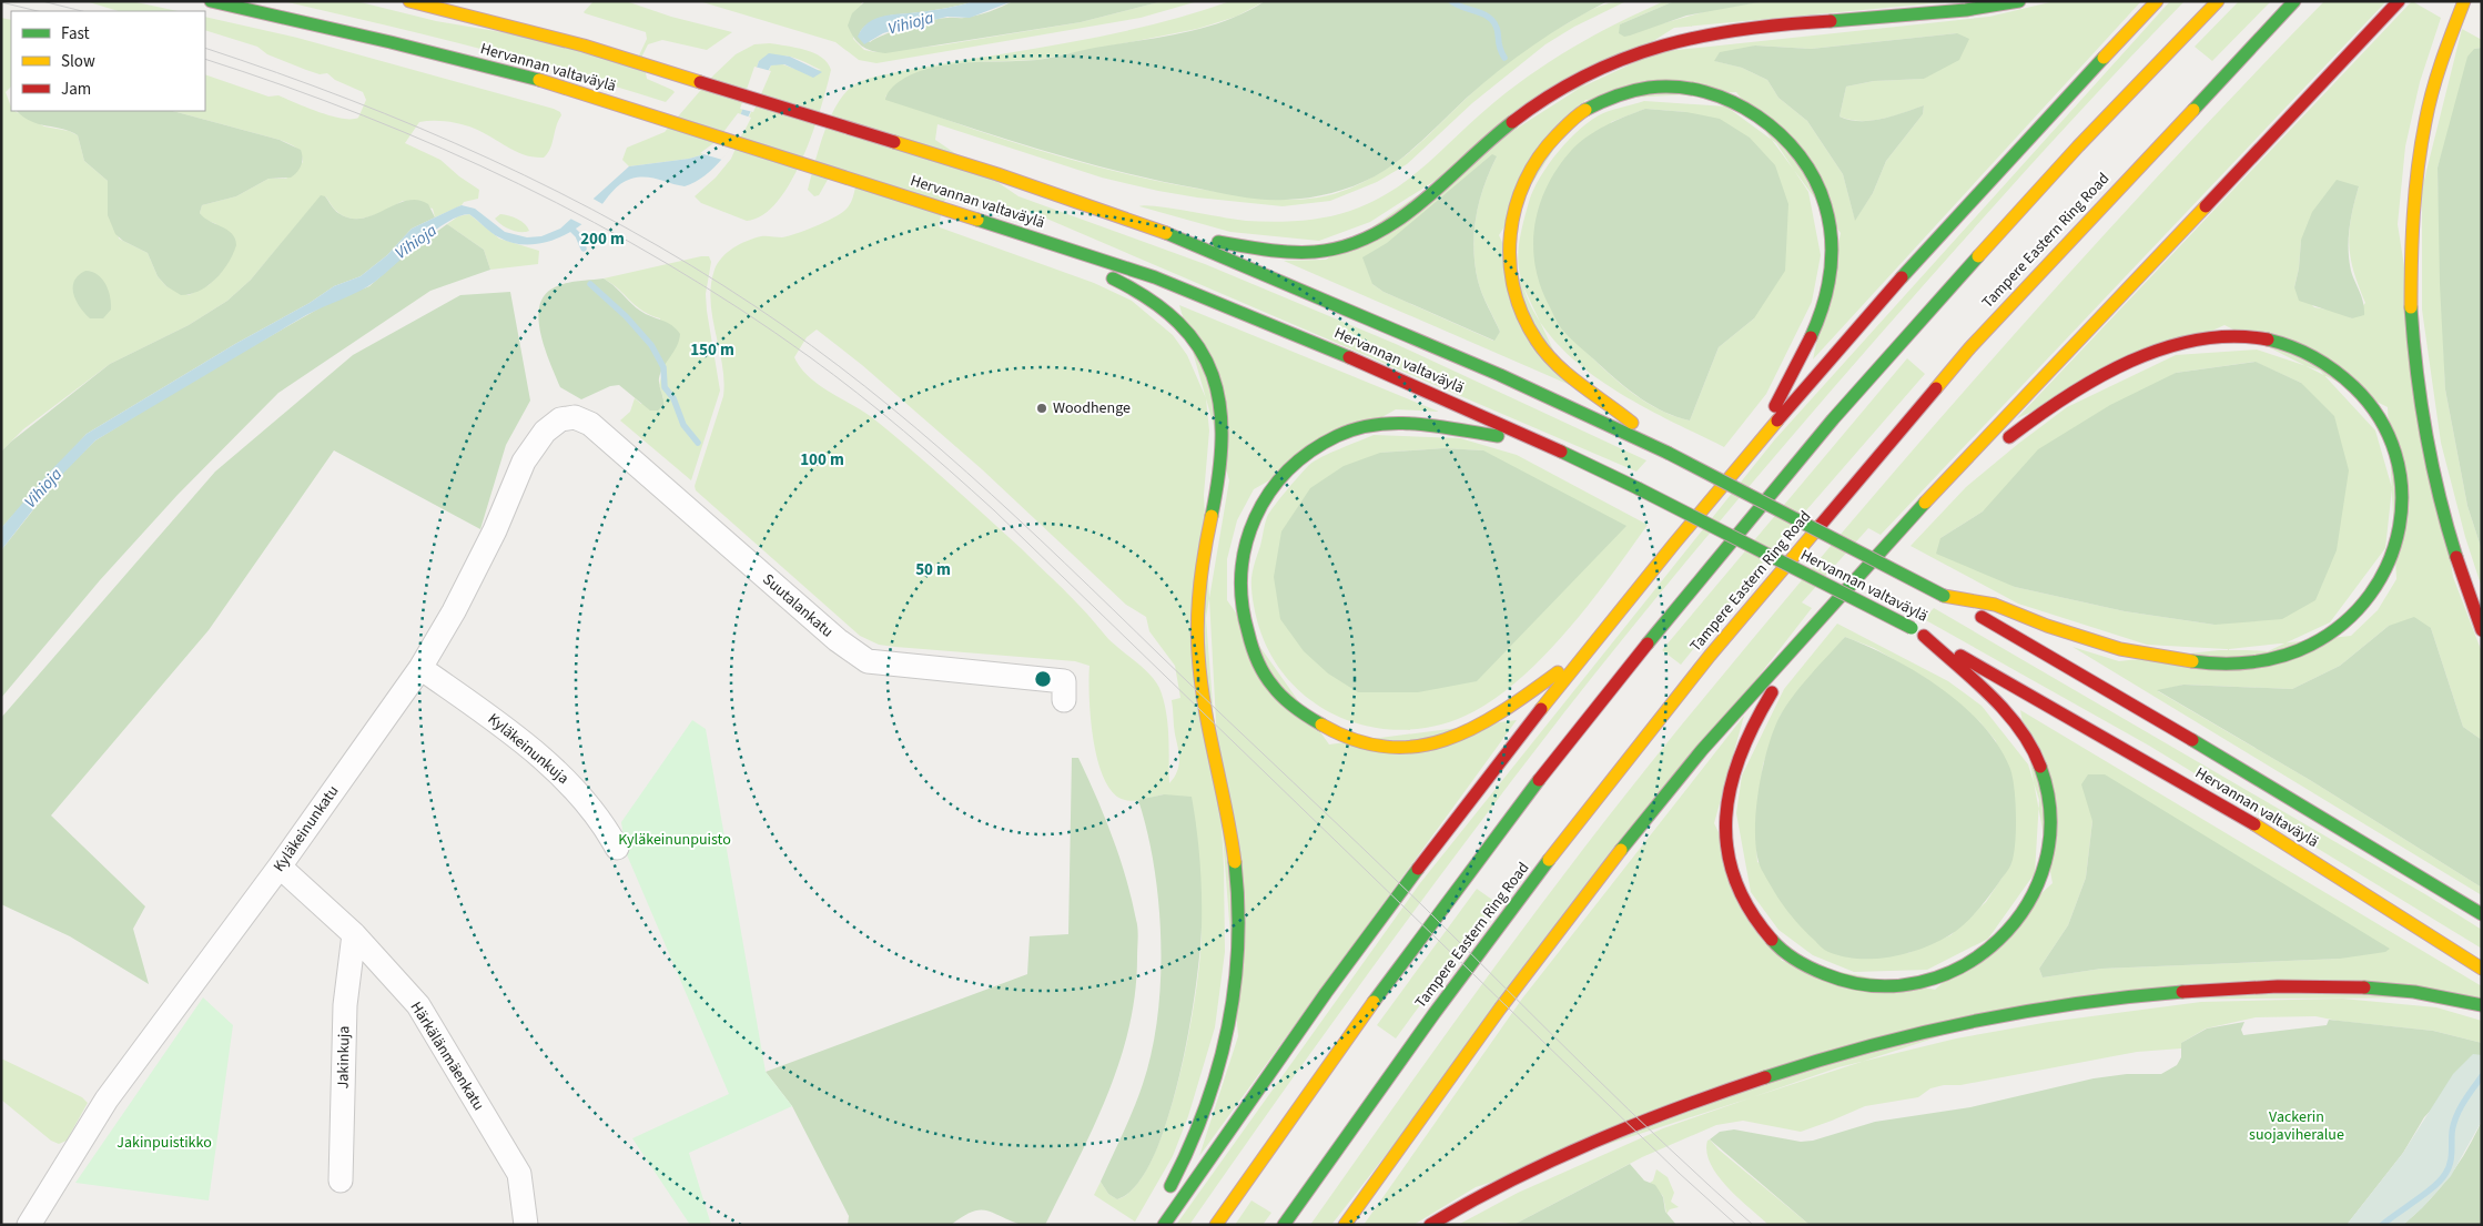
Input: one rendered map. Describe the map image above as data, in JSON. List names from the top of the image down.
{
  "streets": {
    "highway": ["Hervannan valtaväylä", "Tampere Eastern Ring Road"],
    "street": [
      "Suutalankatu",
      "Kyläkeinunkuja",
      "Kyläkeinunkatu",
      "Härkälänmäenkatu",
      "Jakinkuja"
    ]
  },
  "crossings": [
    ["Suutalankatu", "Kyläkeinunkatu"],
    ["Kyläkeinunkuja", "Kyläkeinunkatu"],
    ["Kyläkeinunkatu", "Härkälänmäenkatu"],
    ["Härkälänmäenkatu", "Jakinkuja"]
  ],
  "water": ["Vihioja"],
  "parks": ["Kyläkeinunpuisto", "Vackerin suojaviheralue", "Jakinpuistikko"],
  "places": ["Woodhenge"],
  "legend": ["Fast", "Slow", "Jam"],
  "rings": [
    "200 m",
    "150 m",
    "100 m",
    "50 m"
  ]
}
